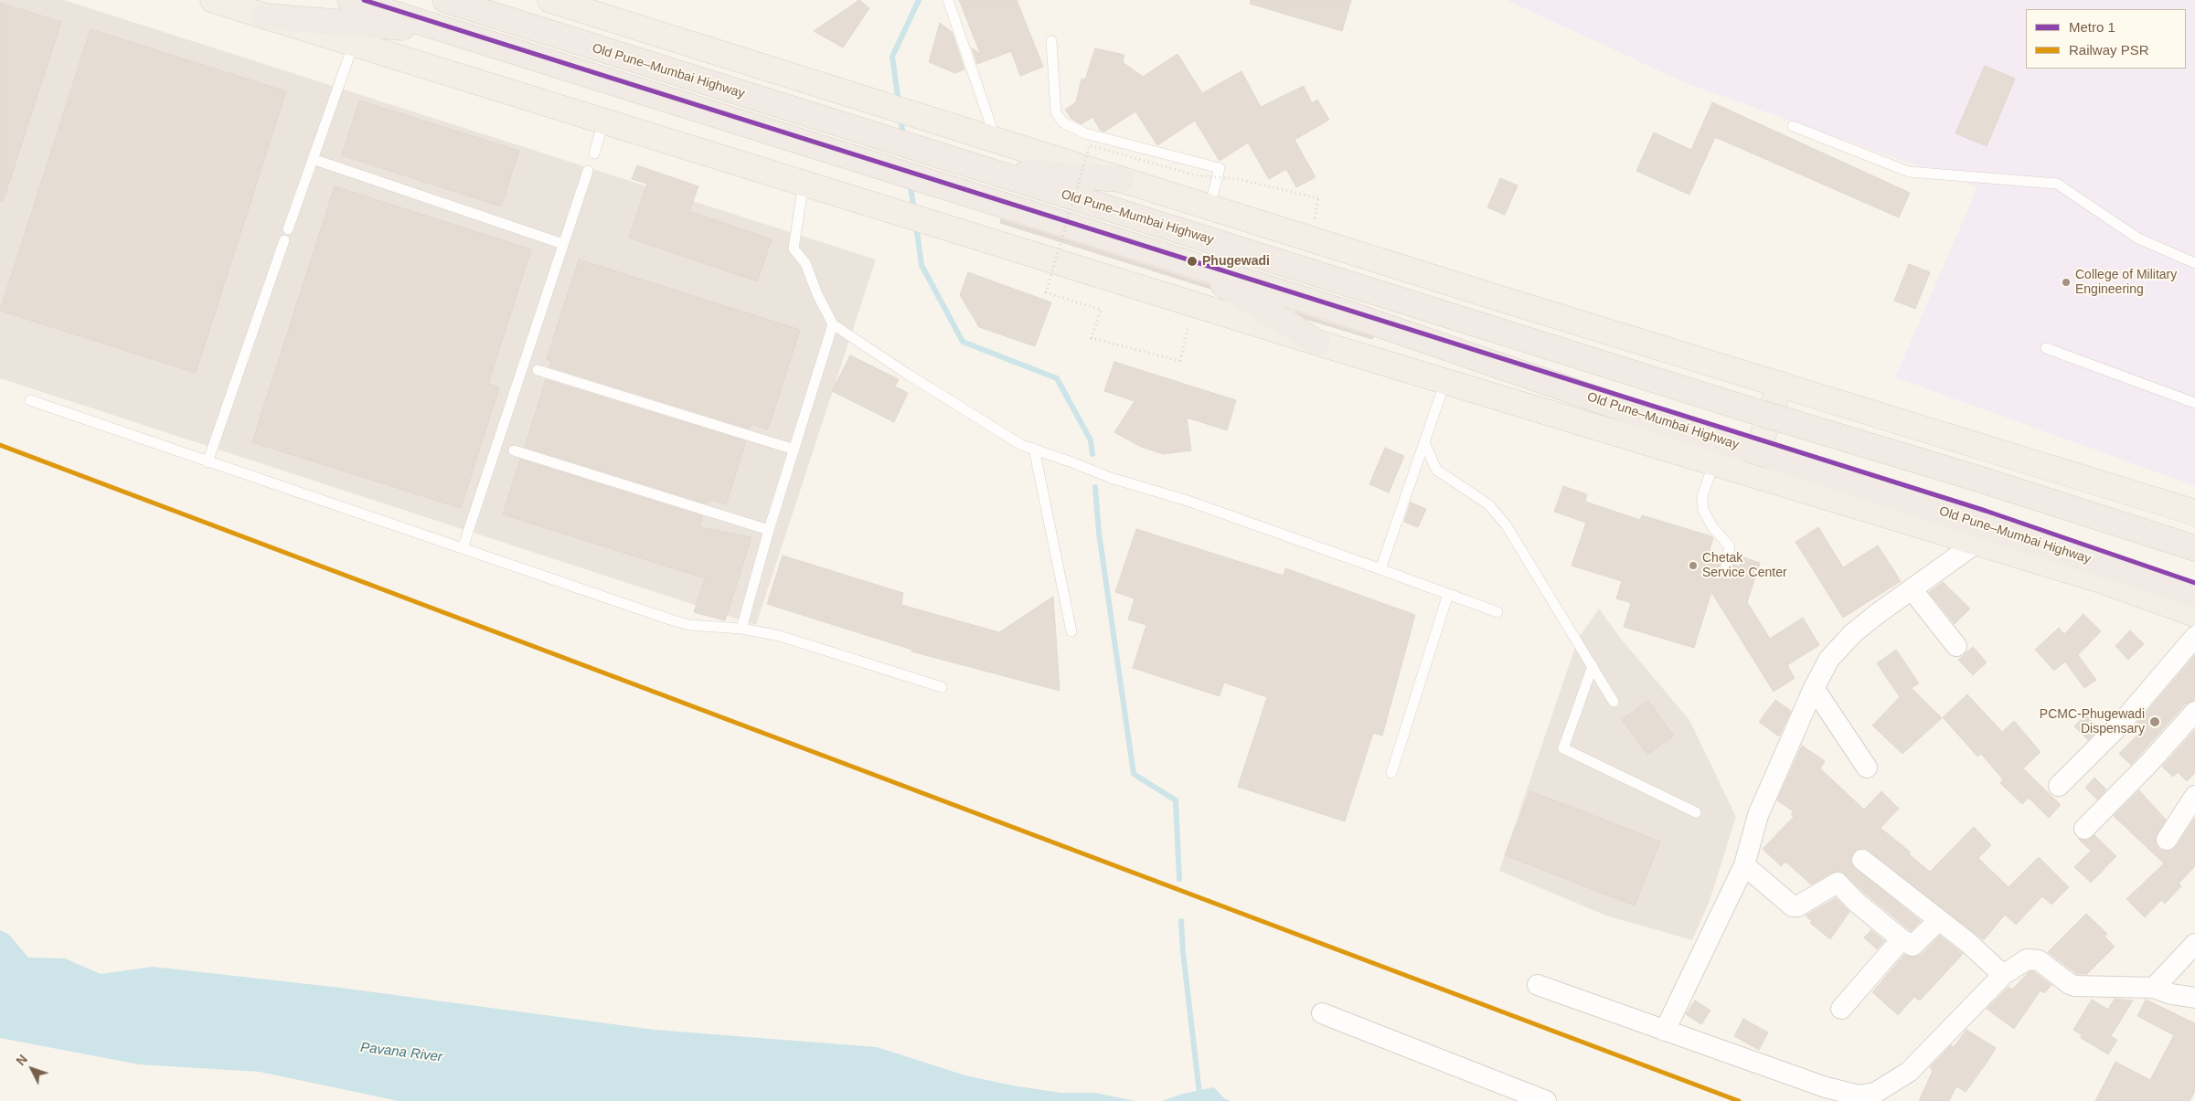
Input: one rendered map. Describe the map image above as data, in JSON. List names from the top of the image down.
{
  "streets": {
    "highway": ["Old Pune–Mumbai Highway"]
  },
  "water": ["Pavana River"],
  "places": [
    "Phugewadi",
    "College of Military Engineering",
    "Chetak Service Center",
    "PCMC-Phugewadi Dispensary"
  ],
  "lines": ["metro line 1", "rail line PSR"],
  "legend": ["Metro 1", "Railway PSR"],
  "north": "top left"
}
